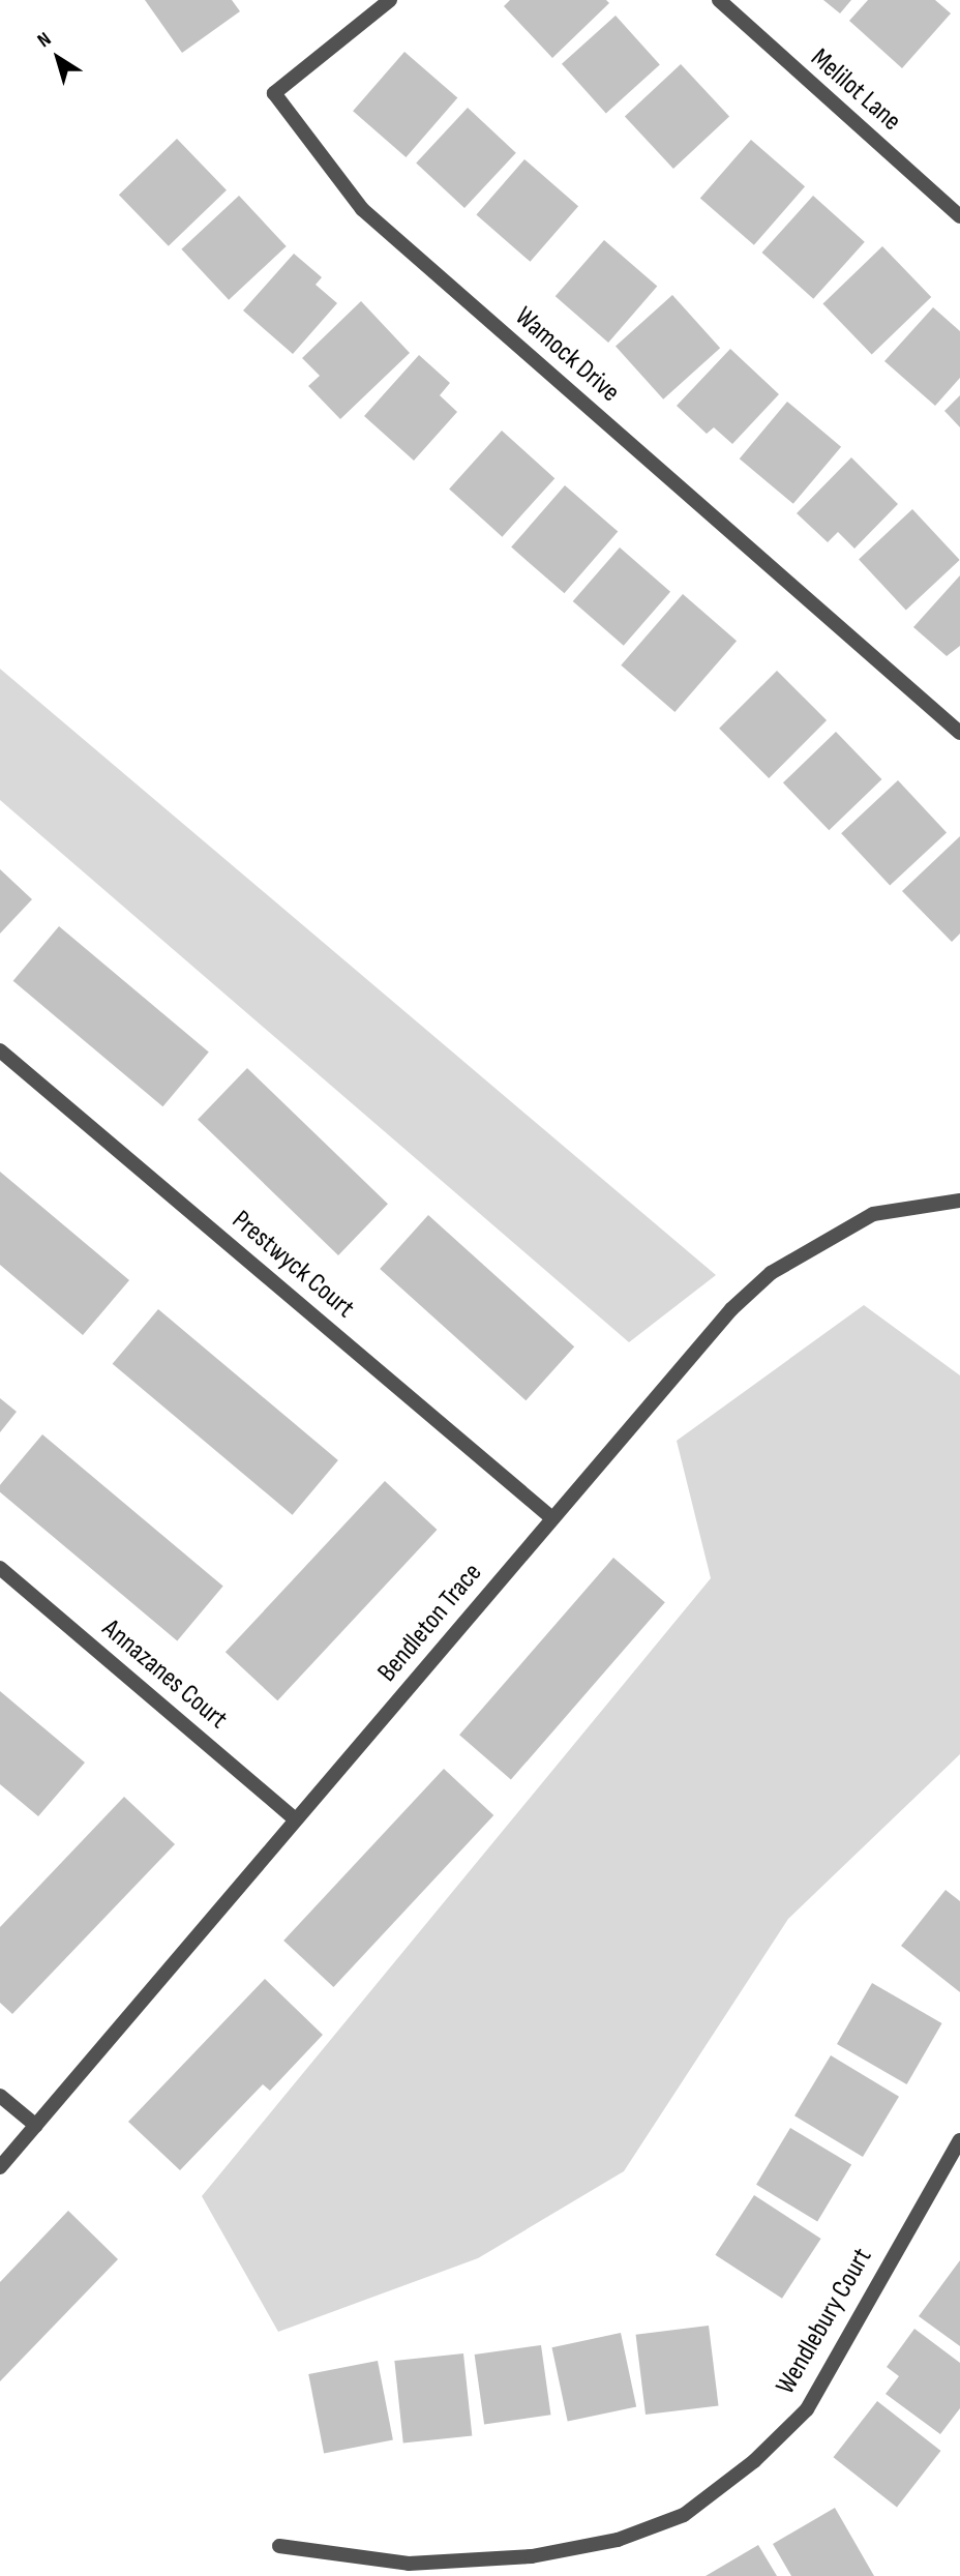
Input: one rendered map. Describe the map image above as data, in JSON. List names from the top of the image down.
{
  "streets": {
    "street": [
      "Melilot Lane",
      "Wamock Drive",
      "Prestwyck Court",
      "Bendleton Trace",
      "Annazanes Court",
      "Wendlebury Court"
    ]
  },
  "crossings": [
    ["Prestwyck Court", "Bendleton Trace"],
    ["Bendleton Trace", "Annazanes Court"]
  ],
  "north": "top left"
}
